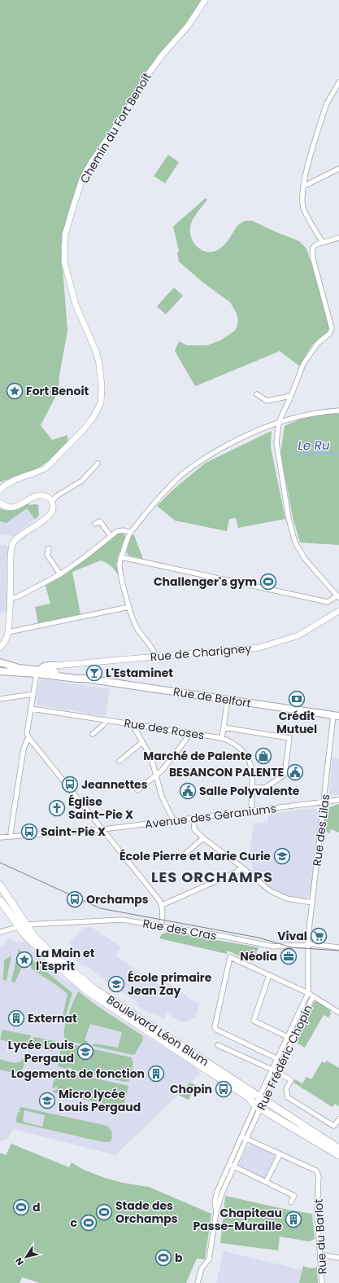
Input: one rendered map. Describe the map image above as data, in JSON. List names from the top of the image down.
{
  "streets": {
    "main road": ["Rue de Belfort", "Boulevard Léon Blum"],
    "street": [
      "Chemin du Fort Benoît",
      "Rue de Charigney",
      "Rue des Roses",
      "Avenue des Géraniums",
      "Rue des Lilas",
      "Rue des Cras",
      "Rue Frédéric Chopin",
      "Rue du Barlot"
    ]
  },
  "crossings": [
    ["Rue de Charigney", "Rue de Belfort"],
    ["Rue de Belfort", "Rue des Lilas"],
    ["Rue des Roses", "Avenue des Géraniums"],
    ["Avenue des Géraniums", "Rue des Lilas"],
    ["Rue des Lilas", "Rue des Cras"],
    ["Rue des Lilas", "Rue Frédéric Chopin"],
    ["Rue des Cras", "Boulevard Léon Blum"],
    ["Rue des Cras", "Rue Frédéric Chopin"],
    ["Boulevard Léon Blum", "Rue Frédéric Chopin"]
  ],
  "districts": ["LES ORCHAMPS"],
  "water": ["Le Ru"],
  "places": {
    "place": ["Fort Benoit", "La Main et l'Esprit"],
    "sports": [
      "Challenger's gym",
      "d",
      "Stade des Orchamps",
      "c",
      "b"
    ],
    "bar": ["L'Estaminet"],
    "bank": ["Crédit Mutuel"],
    "shop": ["Marché de Palente"],
    "public building": ["BESANCON PALENTE", "Salle Polyvalente"],
    "bus stop": [
      "Jeannettes",
      "Saint-Pie X",
      "Orchamps",
      "Chopin"
    ],
    "church": ["Église Saint-Pie X"],
    "school or university": [
      "École Pierre et Marie Curie",
      "École primaire Jean Zay",
      "Lycée Louis Pergaud",
      "Micro lycée Louis Pergaud"
    ],
    "supermarket": ["Vival"],
    "office": ["Néolia"],
    "building": ["Externat", "Logements de fonction", "Chapiteau Passe-Muraille"]
  },
  "north": "bottom left"
}
